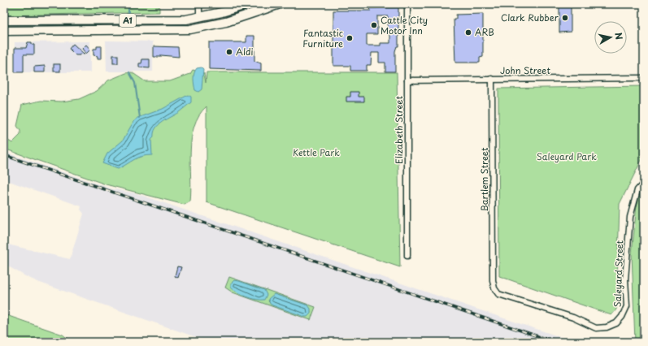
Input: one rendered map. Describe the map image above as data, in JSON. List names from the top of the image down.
{
  "streets": {
    "highway": ["A1"],
    "street": [
      "John Street",
      "Elizabeth Street",
      "Bartlem Street",
      "Saleyard Street"
    ]
  },
  "crossings": [
    ["John Street", "Elizabeth Street"],
    ["John Street", "Bartlem Street"],
    ["Bartlem Street", "Saleyard Street"]
  ],
  "parks": ["Kettle Park", "Saleyard Park"],
  "places": [
    "Clark Rubber",
    "Cattle City Motor Inn",
    "ARB",
    "Fantastic Furniture",
    "Aldi"
  ],
  "north": "right"
}
